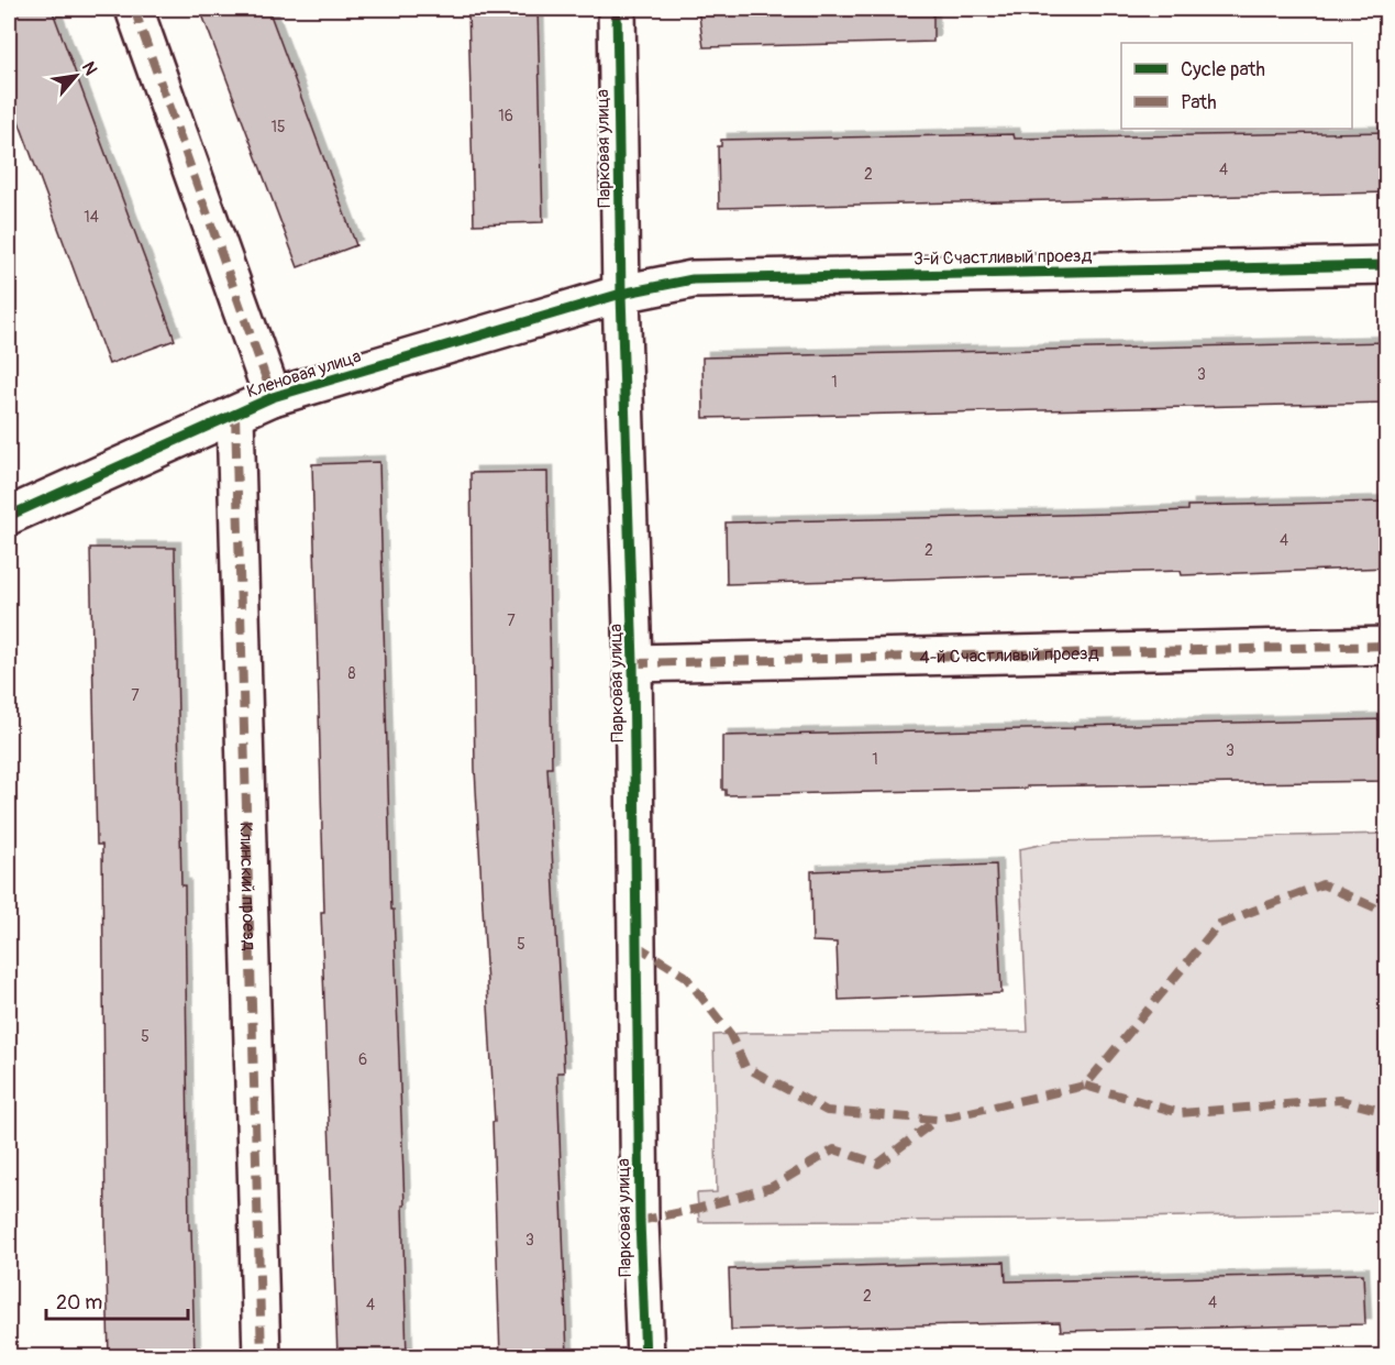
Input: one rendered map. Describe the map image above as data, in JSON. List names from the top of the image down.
{
  "streets": {
    "street": [
      "Парковая улица",
      "3-й Счастливый проезд",
      "Кленовая улица",
      "4-й Счастливый проезд",
      "Клинский проезд"
    ]
  },
  "crossings": [
    ["Парковая улица", "3-й Счастливый проезд"],
    ["Парковая улица", "Кленовая улица"],
    ["Парковая улица", "4-й Счастливый проезд"],
    ["3-й Счастливый проезд", "Кленовая улица"],
    ["Кленовая улица", "Клинский проезд"]
  ],
  "house_numbers": [
    "16",
    "15",
    "4",
    "2",
    "14",
    "3",
    "1",
    "4",
    "2",
    "7",
    "8",
    "7",
    "3",
    "1",
    "5",
    "5",
    "6",
    "3",
    "2",
    "4",
    "4"
  ],
  "legend": ["Cycle path", "Path"],
  "scale_bar": "20 m",
  "north": "top right"
}
